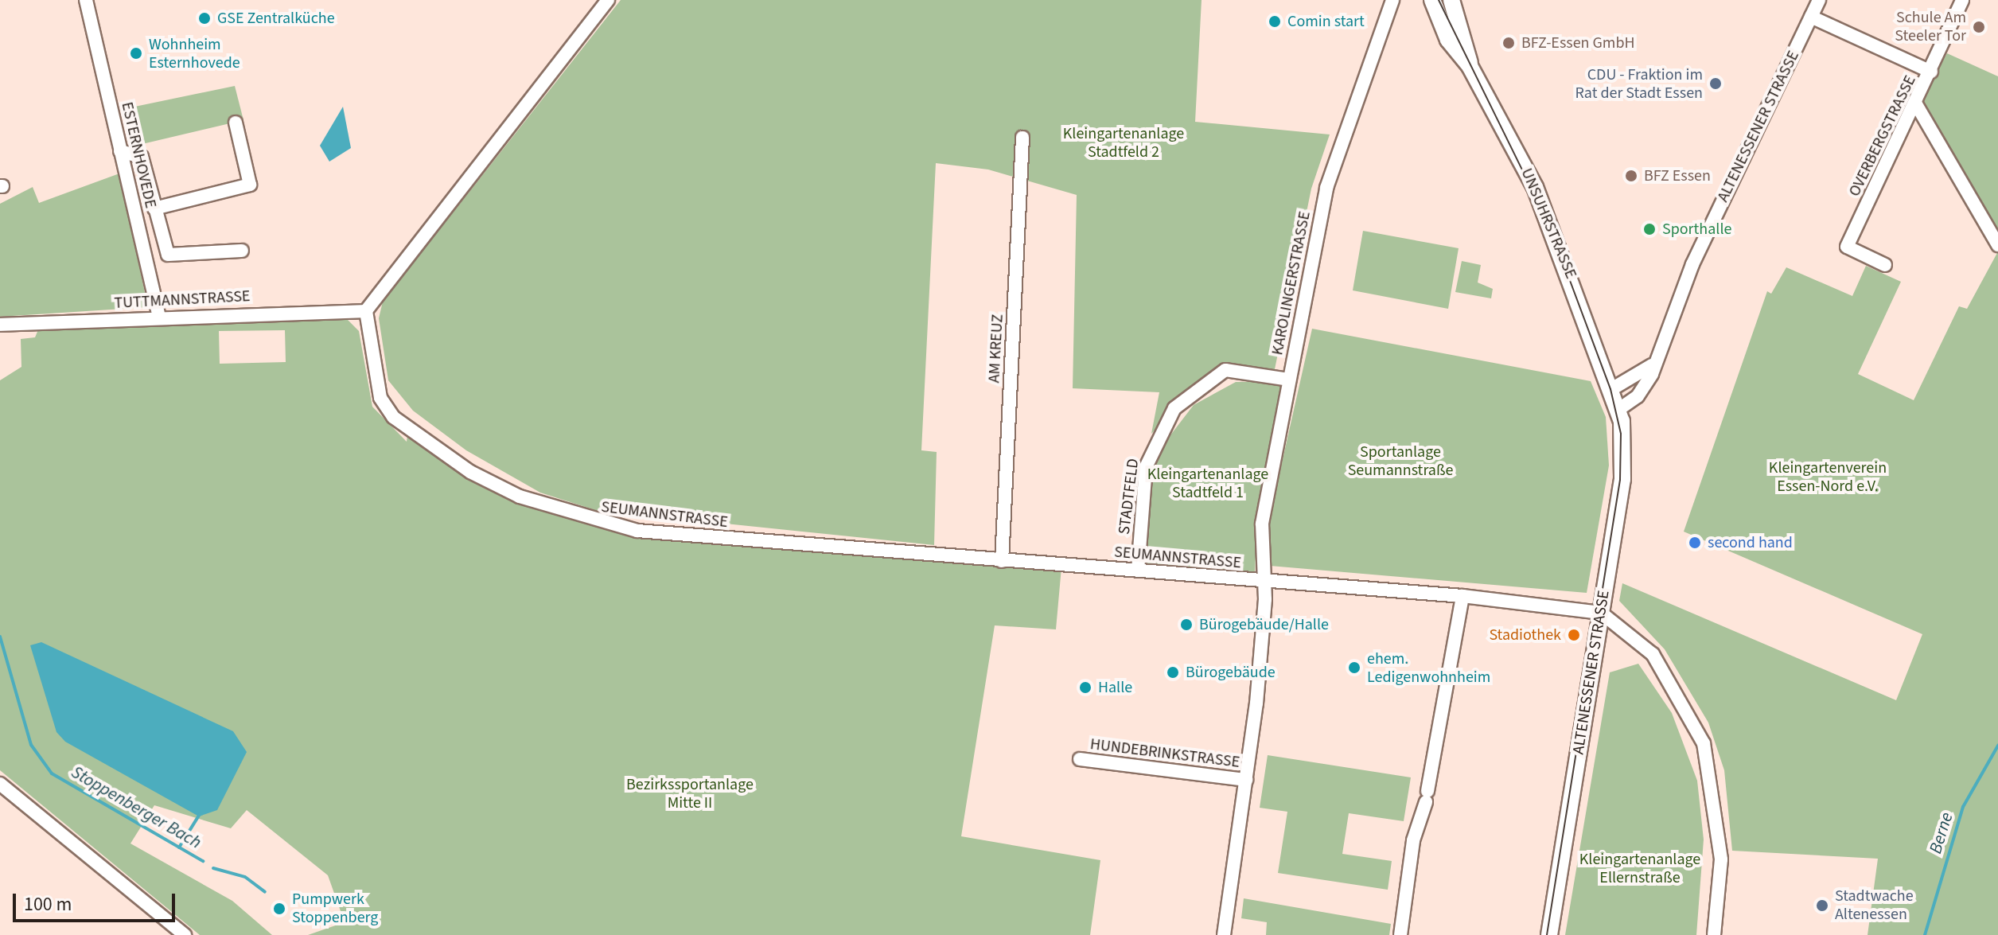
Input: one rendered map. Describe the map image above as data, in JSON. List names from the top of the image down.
{
  "streets": {
    "main road": ["ALTENESSENER STRASSE", "UNSUHRSTRASSE"],
    "street": [
      "OVERBERGSTRASSE",
      "ESTERNHOVEDE",
      "KAROLINGERSTRASSE",
      "TUTTMANNSTRASSE",
      "AM KREUZ",
      "STADTFELD",
      "SEUMANNSTRASSE",
      "HUNDEBRINKSTRASSE"
    ]
  },
  "crossings": [
    ["ALTENESSENER STRASSE", "UNSUHRSTRASSE"],
    ["ALTENESSENER STRASSE", "SEUMANNSTRASSE"],
    ["ESTERNHOVEDE", "TUTTMANNSTRASSE"],
    ["KAROLINGERSTRASSE", "STADTFELD"],
    ["KAROLINGERSTRASSE", "SEUMANNSTRASSE"],
    ["KAROLINGERSTRASSE", "HUNDEBRINKSTRASSE"],
    ["TUTTMANNSTRASSE", "SEUMANNSTRASSE"],
    ["AM KREUZ", "SEUMANNSTRASSE"],
    ["STADTFELD", "SEUMANNSTRASSE"],
    ["SEUMANNSTRASSE", "HUNDEBRINKSTRASSE"]
  ],
  "water": ["Stoppenberger Bach", "Berne"],
  "parks": [
    "Kleingartenanlage Stadtfeld 2",
    "Sportanlage Seumannstraße",
    "Kleingartenverein Essen-Nord e.V.",
    "Kleingartenanlage Stadtfeld 1",
    "Bezirkssportanlage Mitte II",
    "Kleingartenanlage Ellernstraße"
  ],
  "places": [
    "GSE Zentralküche",
    "Comin start",
    "Schule Am Steeler Tor",
    "BFZ-Essen GmbH",
    "Wohnheim Esternhovede",
    "CDU - Fraktion im Rat der Stadt Essen",
    "BFZ Essen",
    "Sporthalle",
    "second hand",
    "Bürogebäude/Halle",
    "Stadiothek",
    "ehem. Ledigenwohnheim",
    "Bürogebäude",
    "Halle",
    "Stadtwache Altenessen",
    "Pumpwerk Stoppenberg"
  ],
  "scale_bar": "100 m"
}
